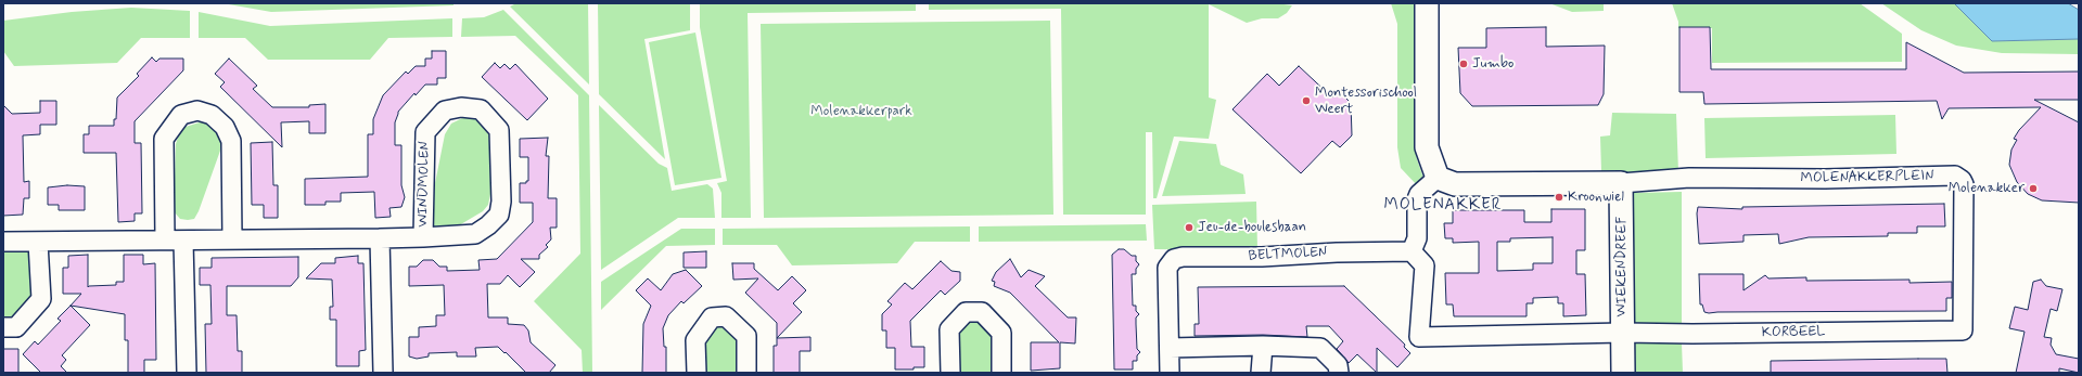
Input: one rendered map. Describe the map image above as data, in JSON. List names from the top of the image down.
{
  "streets": {
    "street": [
      "MOLENAKKERPLEIN",
      "WINDMOLEN",
      "BELTMOLEN",
      "WIEKENDREEF",
      "KORBEEL"
    ]
  },
  "crossings": [
    ["MOLENAKKERPLEIN", "WIEKENDREEF"],
    ["MOLENAKKERPLEIN", "KORBEEL"],
    ["WIEKENDREEF", "KORBEEL"]
  ],
  "districts": ["MOLENAKKER"],
  "parks": ["Molenakkerpark"],
  "places": [
    "Jumbo",
    "Montessorischool Weert",
    "Molenakker",
    "Kroonwiel",
    "Jeu-de-boulesbaan"
  ]
}
